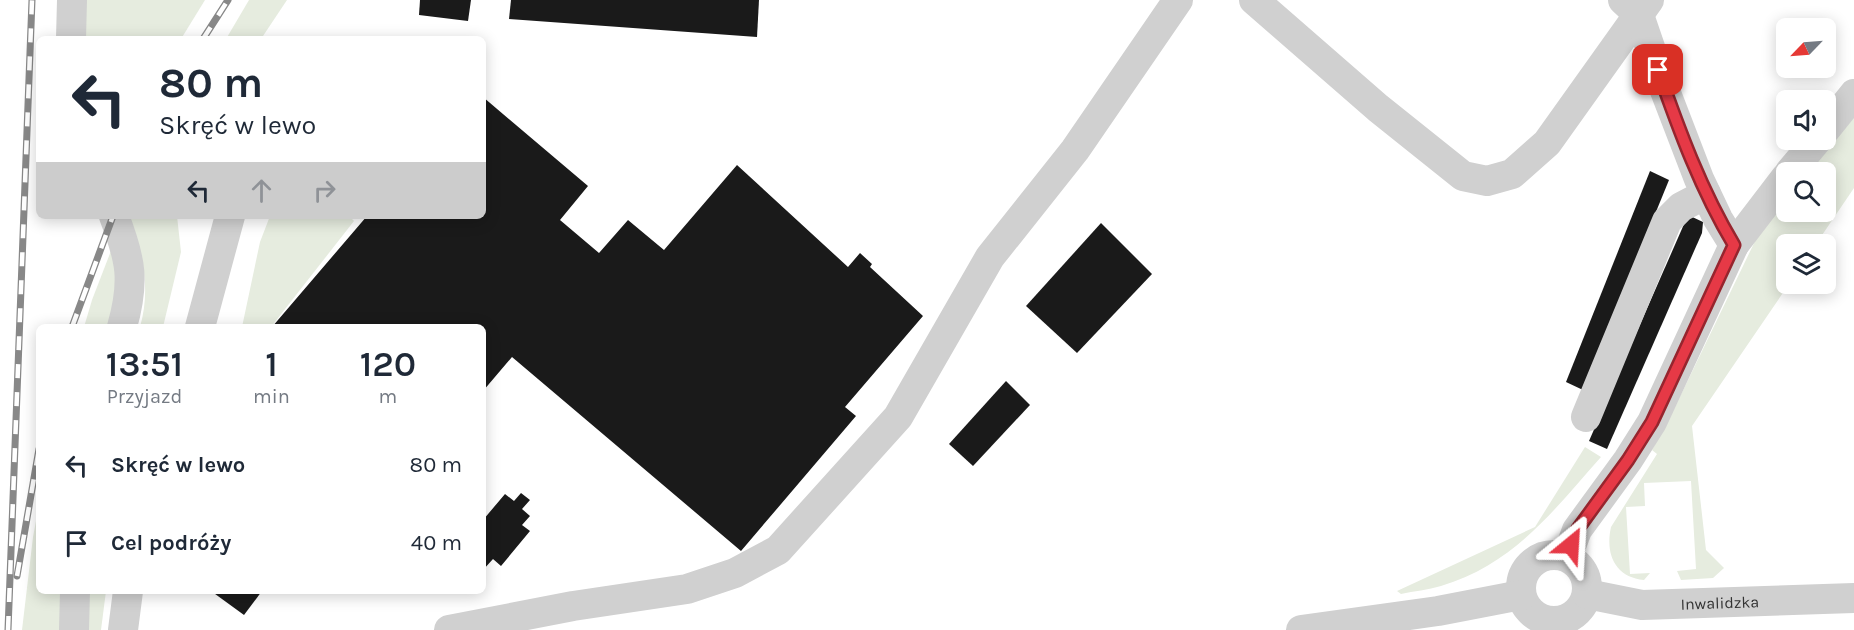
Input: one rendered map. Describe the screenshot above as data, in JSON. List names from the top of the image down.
{
  "streets": {
    "street": ["Inwalidzka"]
  },
  "north": "bottom left",
  "page": {
    "turn": ["80 m", "Skręć w lewo"],
    "eta": [
      "13:51",
      "Przyjazd",
      "1",
      "min",
      "120",
      "m"
    ],
    "list": [
      {
        "name": "Skręć w lewo",
        "value": "80 m"
      },
      {
        "name": "Cel podróży",
        "value": "40 m"
      }
    ]
  }
}
